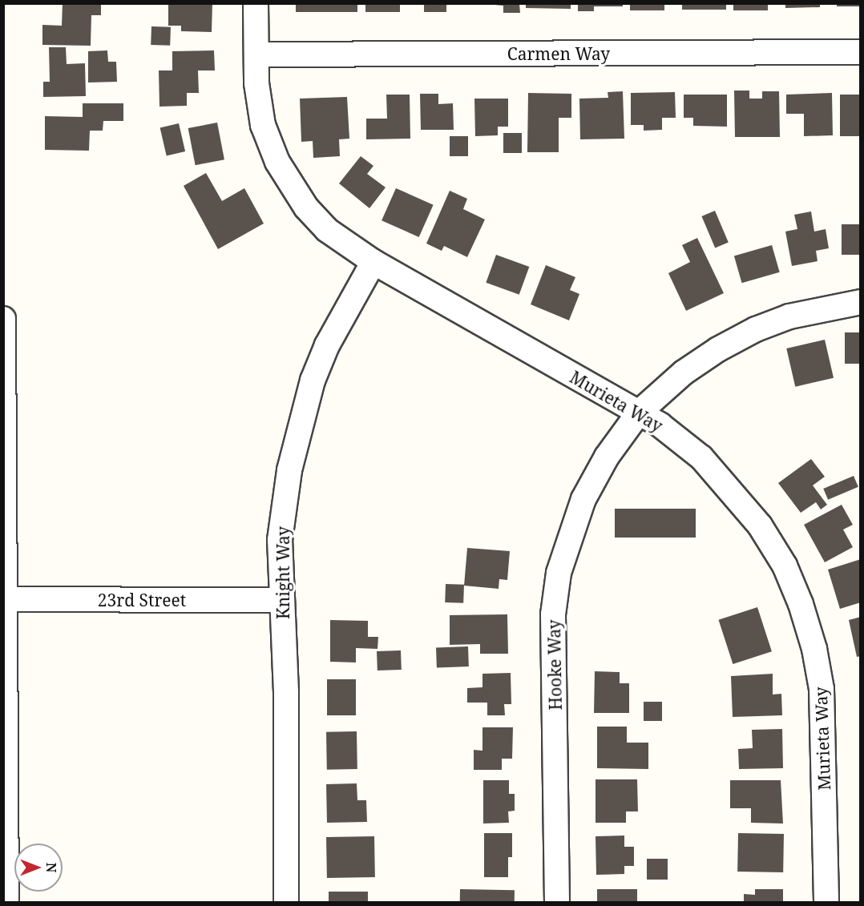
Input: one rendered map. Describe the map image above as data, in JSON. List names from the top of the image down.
{
  "streets": {
    "street": [
      "Carmen Way",
      "Murieta Way",
      "Knight Way",
      "23rd Street",
      "Hooke Way"
    ]
  },
  "crossings": [
    ["Carmen Way", "Murieta Way"],
    ["Murieta Way", "Knight Way"],
    ["Murieta Way", "Hooke Way"],
    ["Knight Way", "23rd Street"]
  ],
  "north": "right"
}
